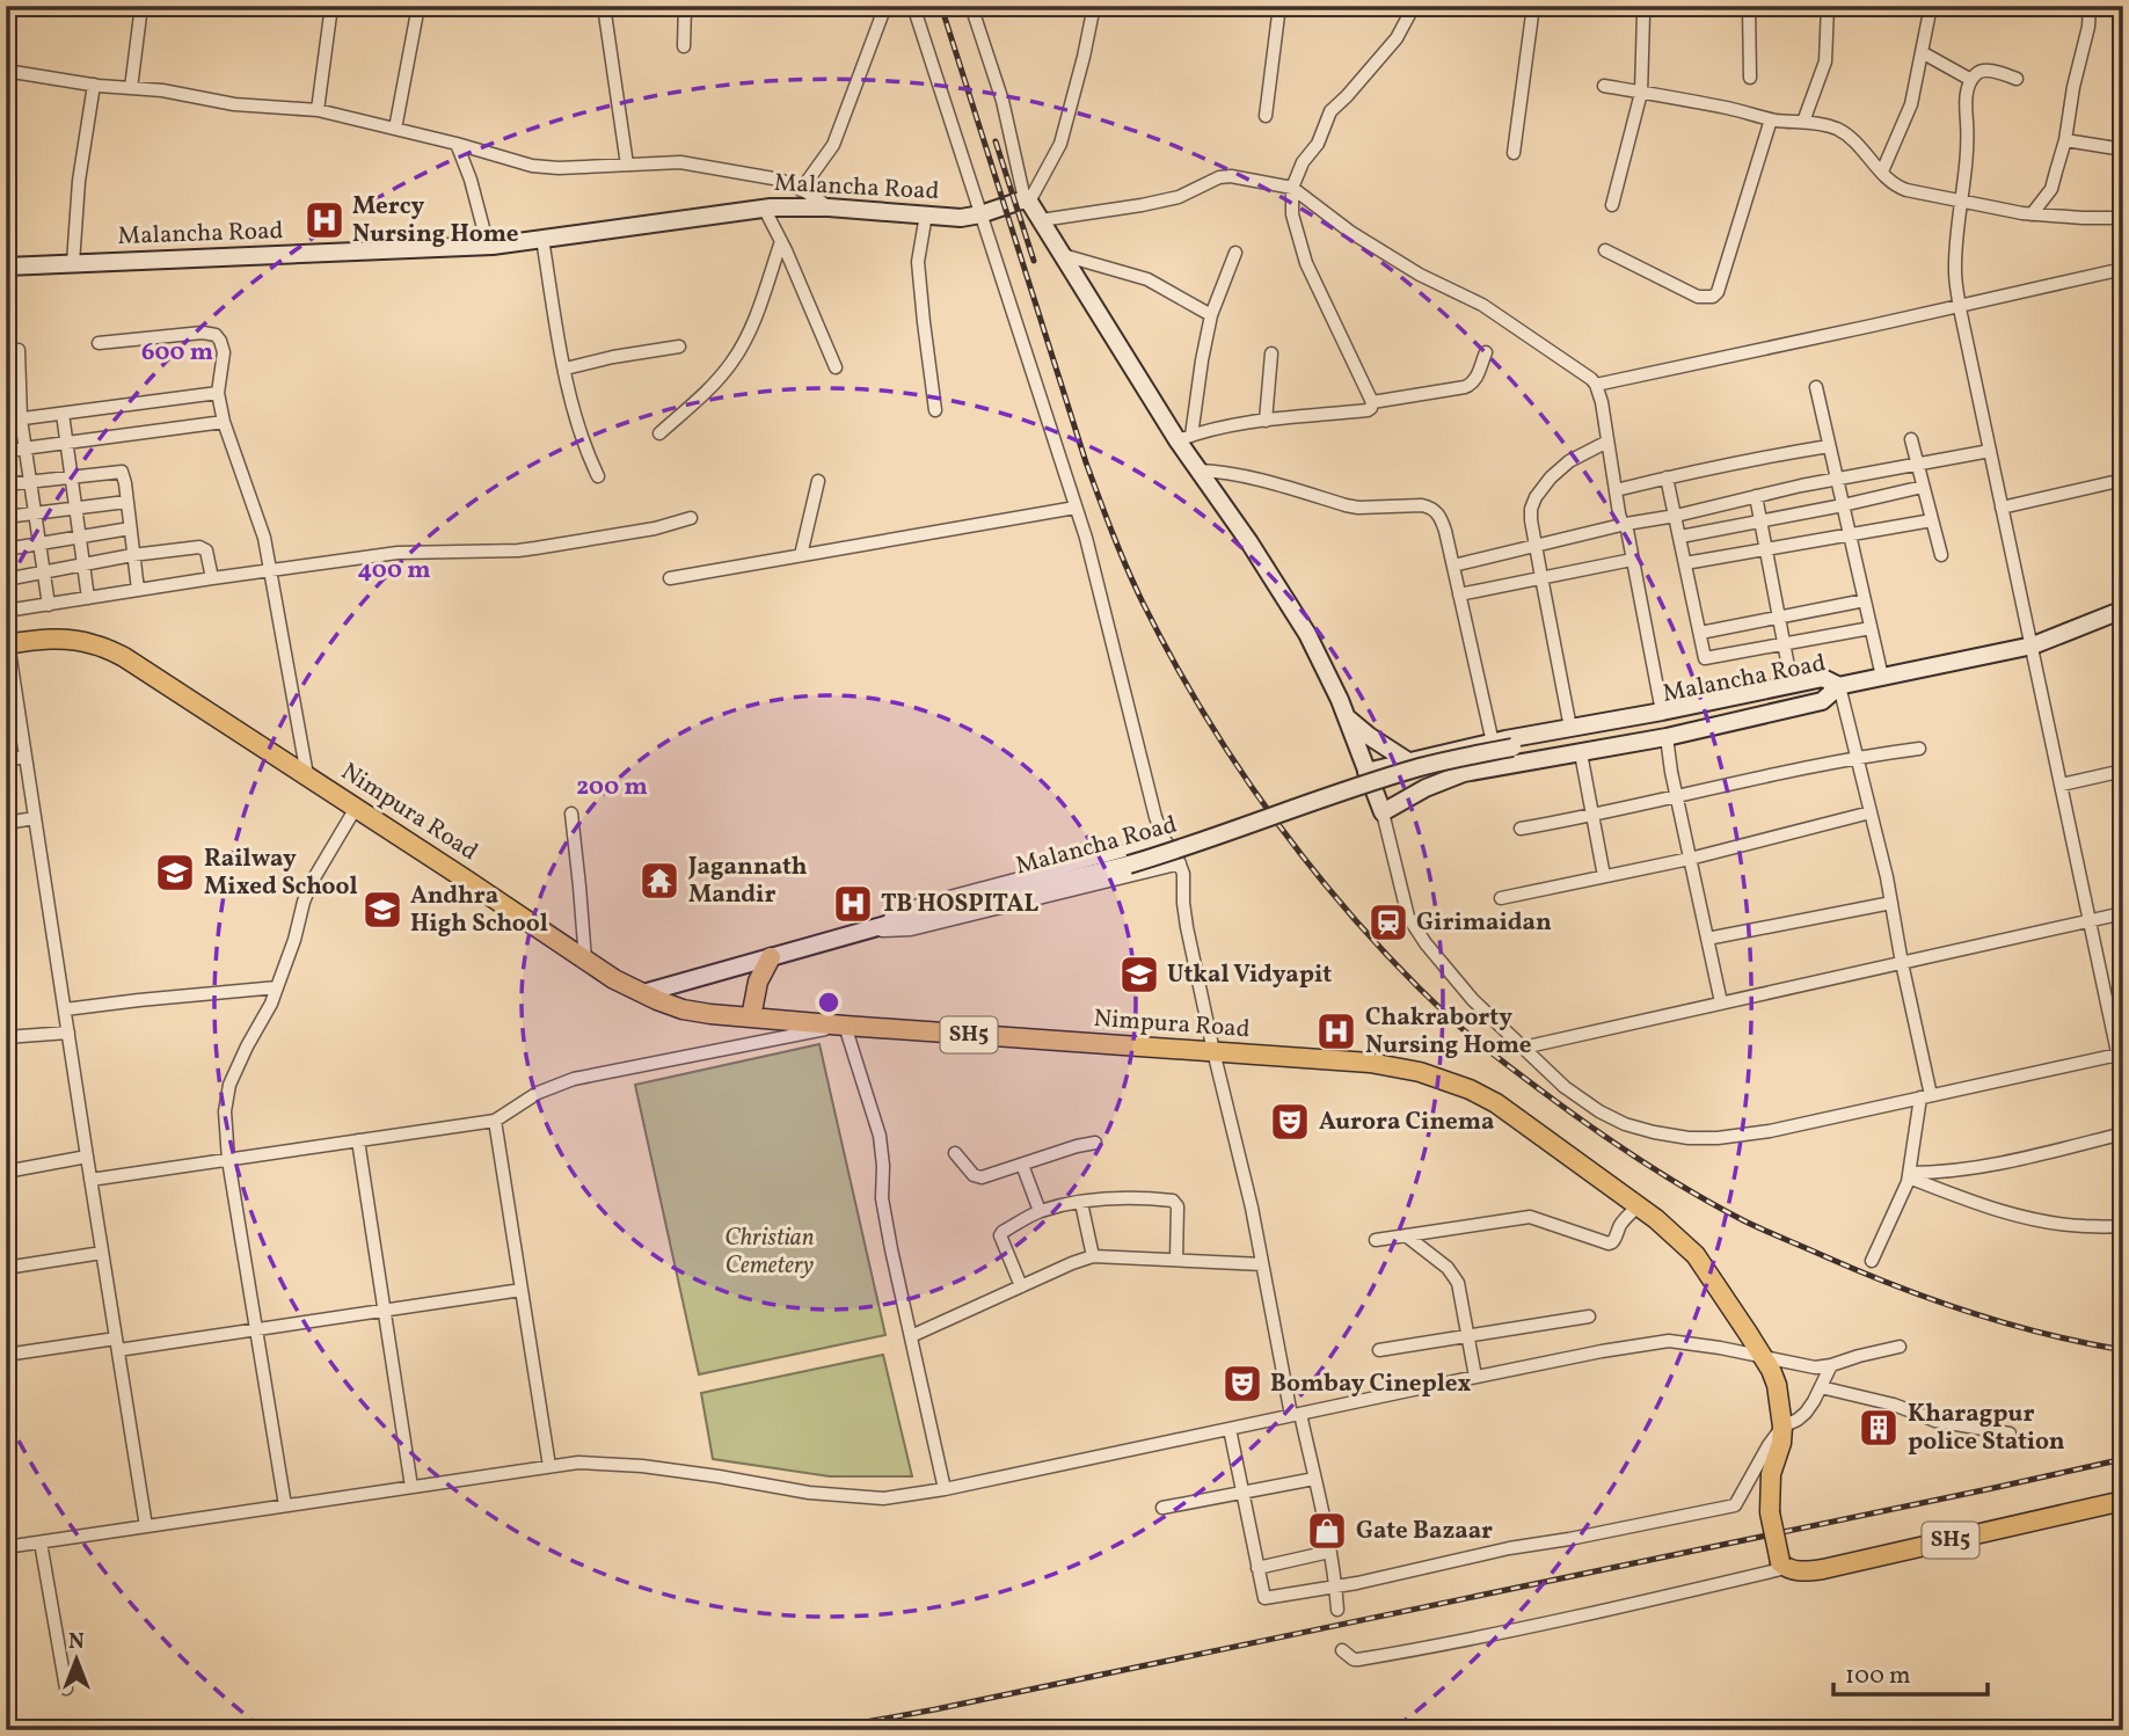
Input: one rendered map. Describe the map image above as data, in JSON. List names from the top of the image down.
{
  "streets": {
    "main road": ["Nimpura Road", "SH5"],
    "street": ["Malancha Road"]
  },
  "crossings": [
    ["Malancha Road", "Nimpura Road"],
    ["Nimpura Road", "SH5"]
  ],
  "parks": ["Christian Cemetery"],
  "places": {
    "hospital": ["Mercy Nursing Home", "TB HOSPITAL", "Chakraborty Nursing Home"],
    "school or university": ["Railway Mixed School", "Andhra High School", "Utkal Vidyapit"],
    "temple": ["Jagannath Mandir"],
    "station": ["Girimaidan"],
    "theatre": ["Aurora Cinema", "Bombay Cineplex"],
    "building": ["Kharagpur police Station"],
    "shop": ["Gate Bazaar"]
  },
  "scale_bar": "100 m",
  "north": "top",
  "rings": ["600 m", "400 m", "200 m"]
}
